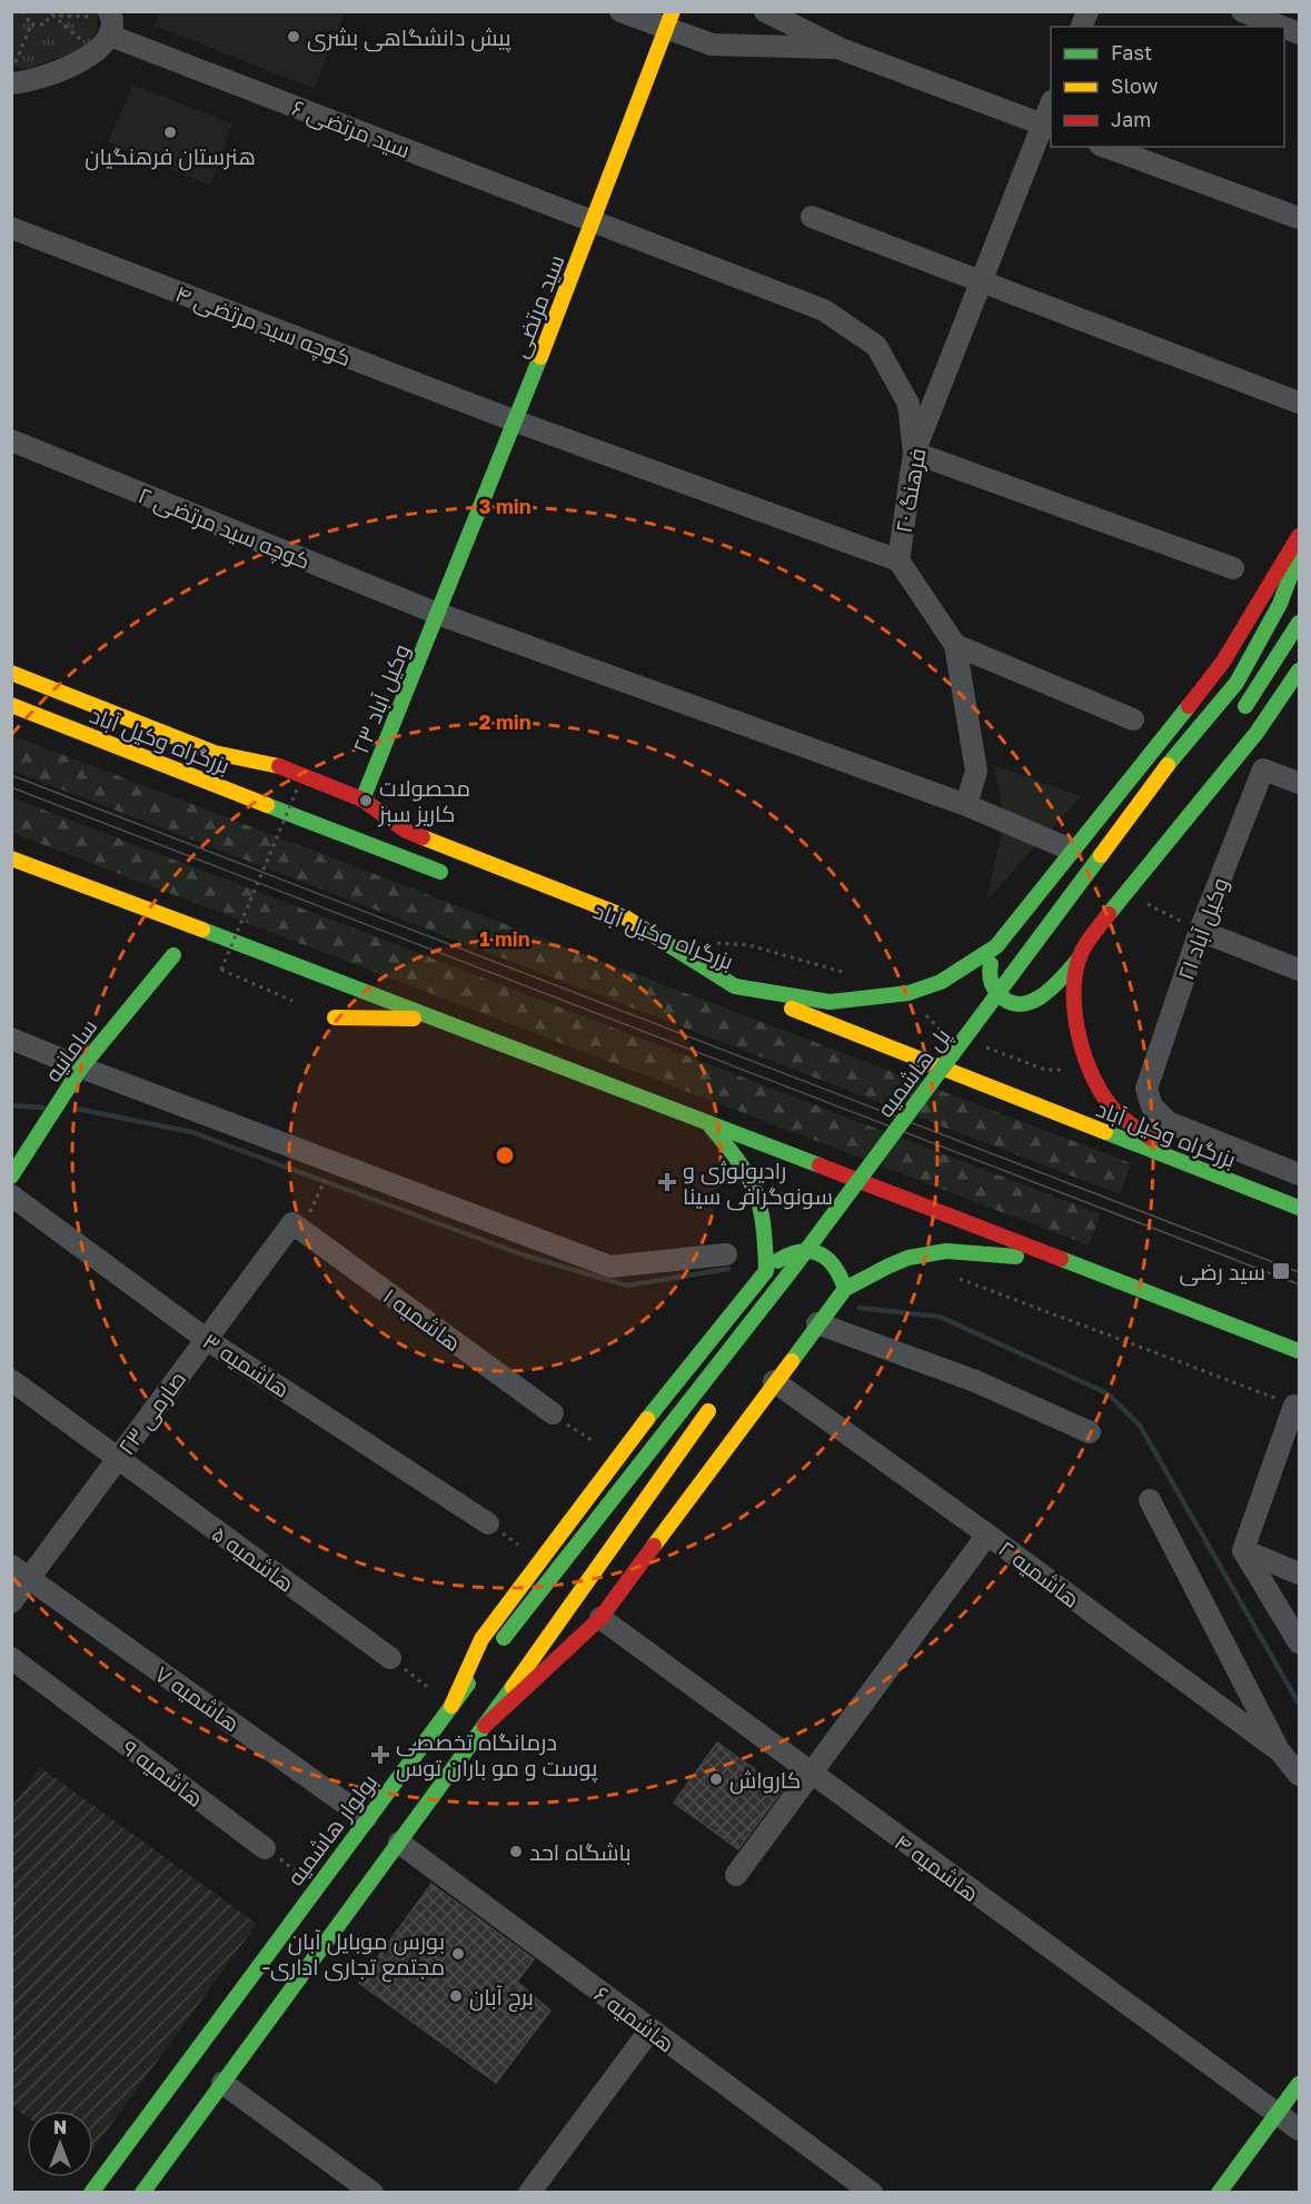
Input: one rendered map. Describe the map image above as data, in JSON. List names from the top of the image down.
{
  "streets": {
    "main road": [
      "سید مرتضی",
      "۲۳ وکیل آباد",
      "بزرگراه وکیل آباد",
      "سامانیه",
      "پل هاشمیه",
      "بولوار هاشمیه"
    ],
    "street": [
      "سید مرتضی ۶",
      "کوچه سید مرتضی ۴",
      "فرهنگ ۲۰",
      "کوچه سید مرتضی ۲",
      "۲۱ وکیل آباد",
      "هاشمیه ۱",
      "هاشمیه ۳",
      "صارمی ۲۳",
      "هاشمیه ۵",
      "هاشمیه ۲",
      "هاشمیه ۷",
      "هاشمیه ۹",
      "هاشمیه ۴",
      "هاشمیه ۶"
    ]
  },
  "crossings": [
    ["سید مرتضی ۶", "سید مرتضی"],
    ["سید مرتضی ۶", "فرهنگ ۲۰"],
    ["سید مرتضی", "کوچه سید مرتضی ۴"],
    ["سید مرتضی", "کوچه سید مرتضی ۲"],
    ["سید مرتضی", "۲۳ وکیل آباد"],
    ["کوچه سید مرتضی ۴", "فرهنگ ۲۰"],
    ["فرهنگ ۲۰", "کوچه سید مرتضی ۲"],
    ["کوچه سید مرتضی ۲", "۲۳ وکیل آباد"],
    ["پل هاشمیه", "بولوار هاشمیه"],
    ["هاشمیه ۱", "صارمی ۲۳"],
    ["هاشمیه ۳", "صارمی ۲۳"],
    ["صارمی ۲۳", "هاشمیه ۵"],
    ["صارمی ۲۳", "هاشمیه ۷"],
    ["هاشمیه ۷", "بولوار هاشمیه"]
  ],
  "places": {
    "other": [
      "پیش دانشگاهی بشری",
      "هنرستان فرهنگیان",
      "محصولات کاریز سبز",
      "کارواش",
      "باشگاه احد",
      "بورس موبایل آبان -مجتمع تجاری اداری",
      "برج آبان"
    ],
    "health": ["رادیولوژی و سونوگرافی سینا", "درمانگاه تخصصی پوست و مو باران توس"],
    "transit": ["سید رضی"]
  },
  "legend": ["Fast", "Slow", "Jam"],
  "north": "top",
  "rings": ["3 min", "2 min", "1 min"]
}
